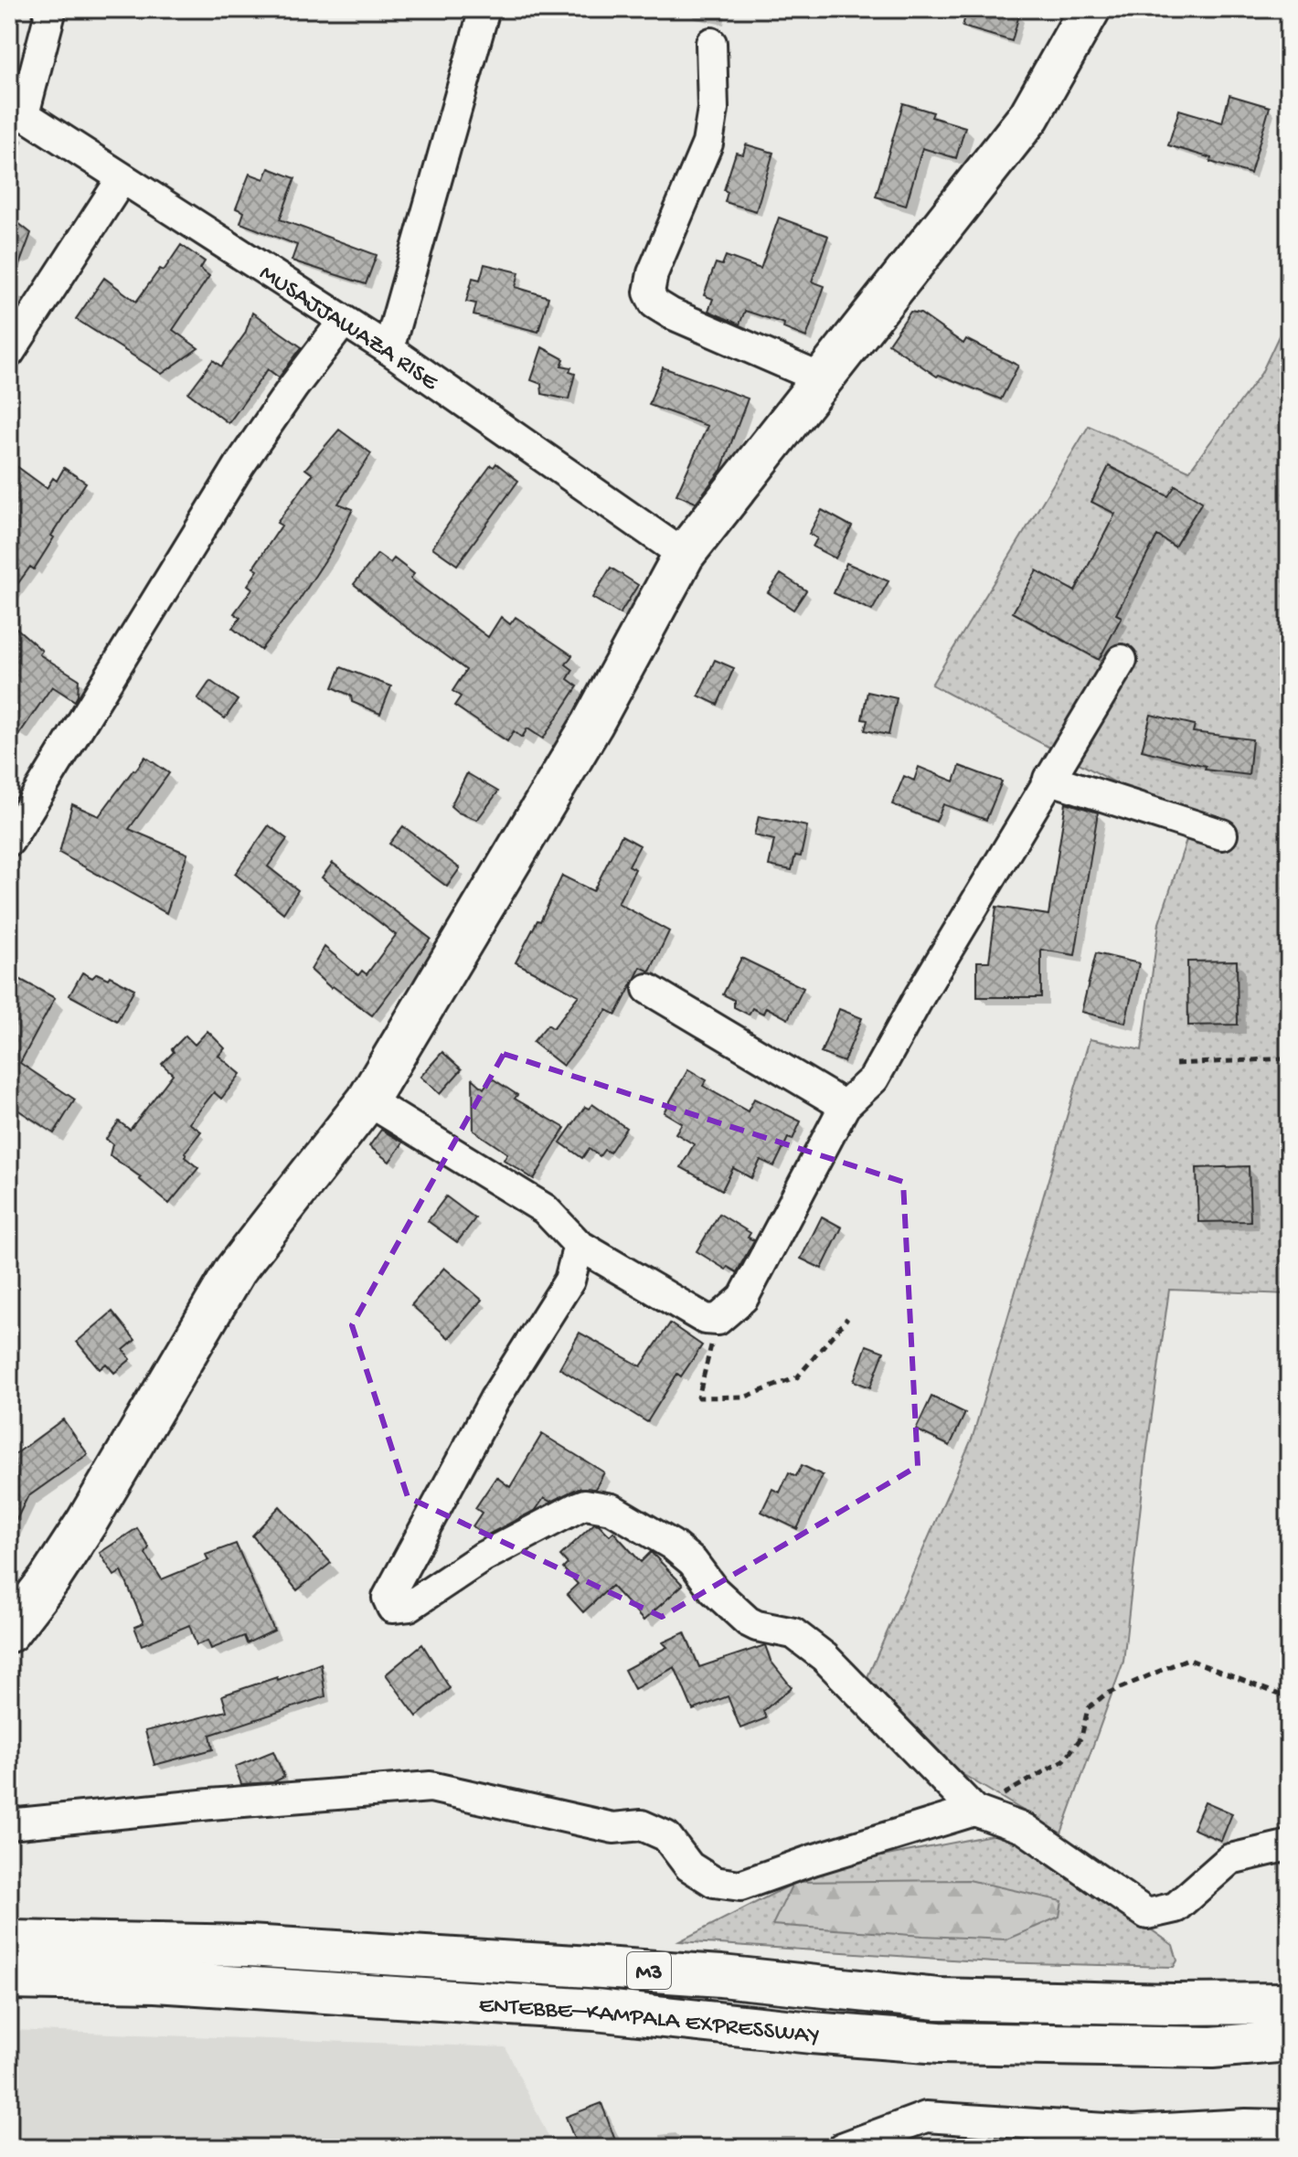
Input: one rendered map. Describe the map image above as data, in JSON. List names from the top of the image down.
{
  "streets": {
    "main road": ["M3", "ENTEBBE–KAMPALA EXPRESSWAY"],
    "street": ["MUSAJJAWAZA RISE"]
  }
}
